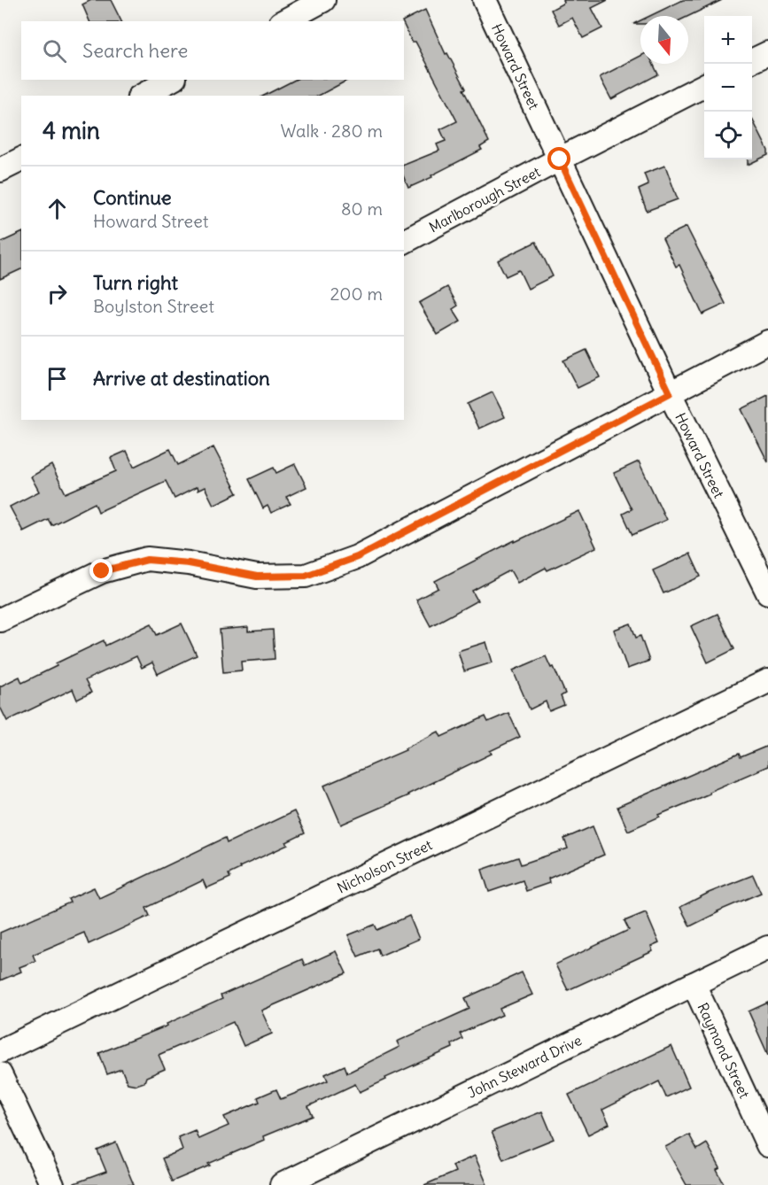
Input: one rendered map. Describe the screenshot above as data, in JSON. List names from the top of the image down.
{
  "streets": {
    "street": [
      "Howard Street",
      "Marlborough Street",
      "Nicholson Street",
      "Raymond Street",
      "John Steward Drive"
    ]
  },
  "crossings": [
    ["Howard Street", "Marlborough Street"],
    ["Raymond Street", "John Steward Drive"]
  ],
  "north": "bottom",
  "page": {
    "map_buttons": ["+", "−"],
    "search": "Search here",
    "heading": ["4 min", "Walk · 280 m"],
    "list": [
      ["Continue", "Howard Street", "80 m"],
      ["Turn right", "Boylston Street", "200 m"],
      "Arrive at destination"
    ]
  }
}
